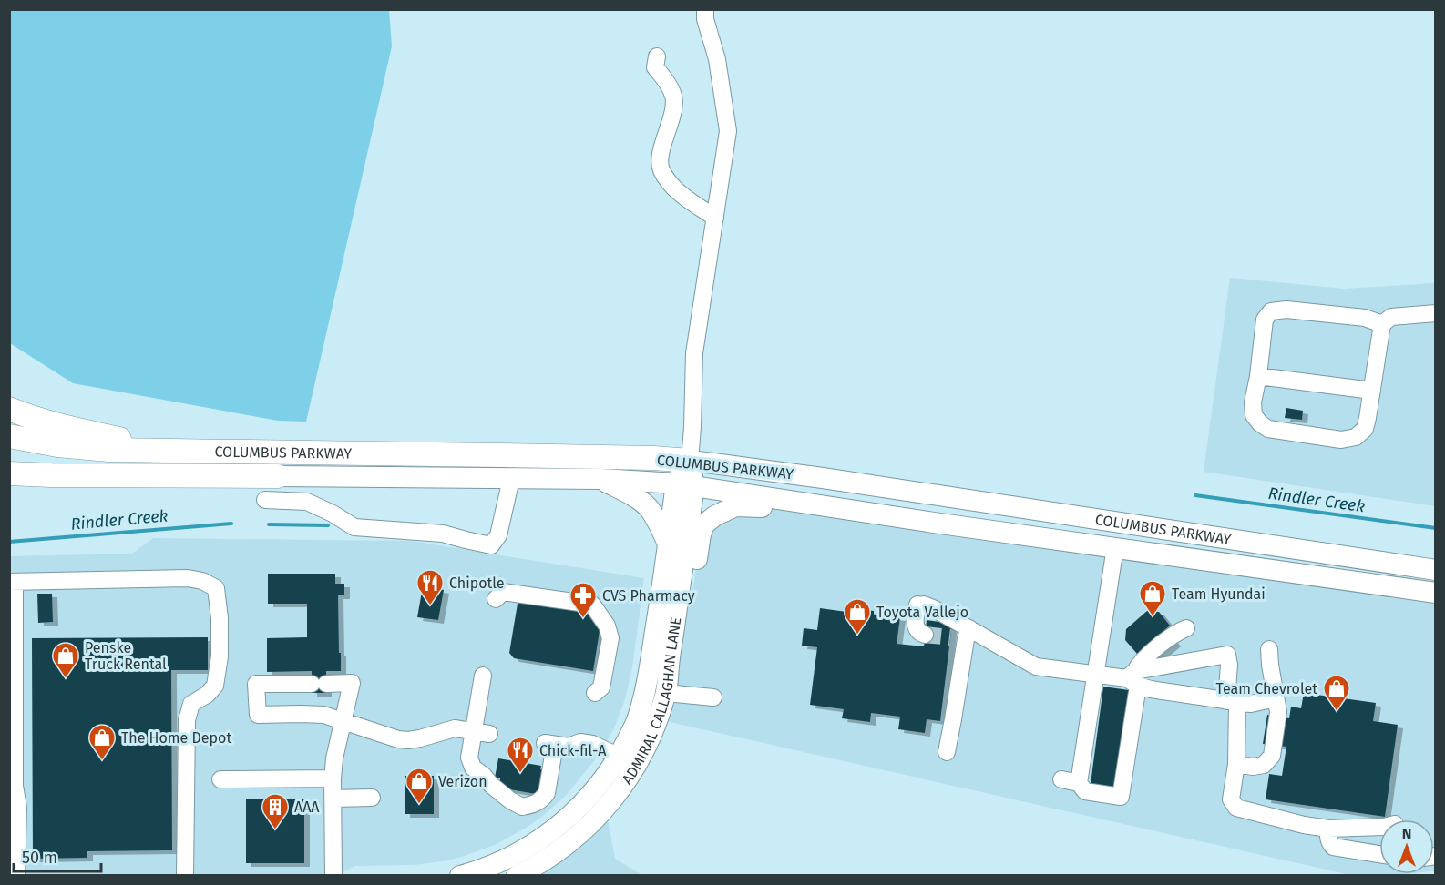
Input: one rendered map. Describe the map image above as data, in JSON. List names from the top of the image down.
{
  "streets": {
    "highway": ["COLUMBUS PARKWAY"],
    "main road": ["ADMIRAL CALLAGHAN LANE"]
  },
  "crossings": [
    ["COLUMBUS PARKWAY", "ADMIRAL CALLAGHAN LANE"]
  ],
  "water": ["Rindler Creek"],
  "places": {
    "restaurant": ["Chipotle", "Chick-fil-A"],
    "shop": [
      "Team Hyundai",
      "Toyota Vallejo",
      "Penske Truck Rental",
      "Team Chevrolet",
      "The Home Depot",
      "Verizon"
    ],
    "pharmacy": ["CVS Pharmacy"],
    "building": ["AAA"]
  },
  "scale_bar": "50 m",
  "north": "top"
}
